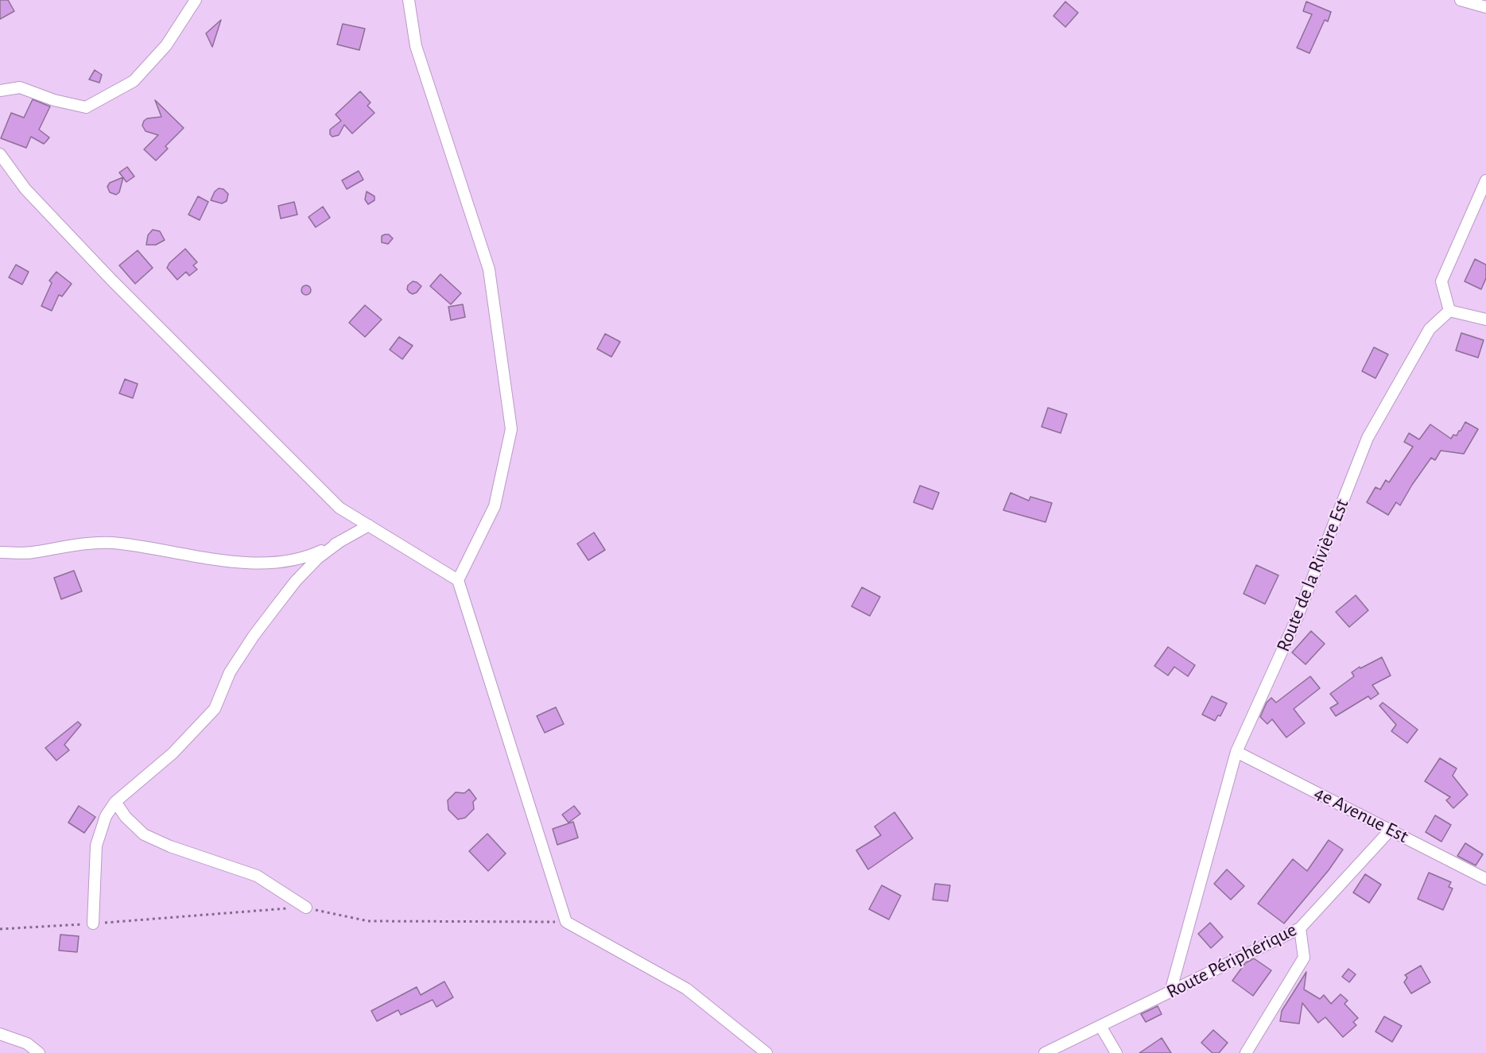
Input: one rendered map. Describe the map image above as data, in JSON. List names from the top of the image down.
{
  "streets": {
    "street": ["Route de la Rivière Est", "4e Avenue Est", "Route Périphérique"]
  },
  "crossings": [
    ["Route de la Rivière Est", "4e Avenue Est"],
    ["Route de la Rivière Est", "Route Périphérique"],
    ["4e Avenue Est", "Route Périphérique"]
  ]
}
